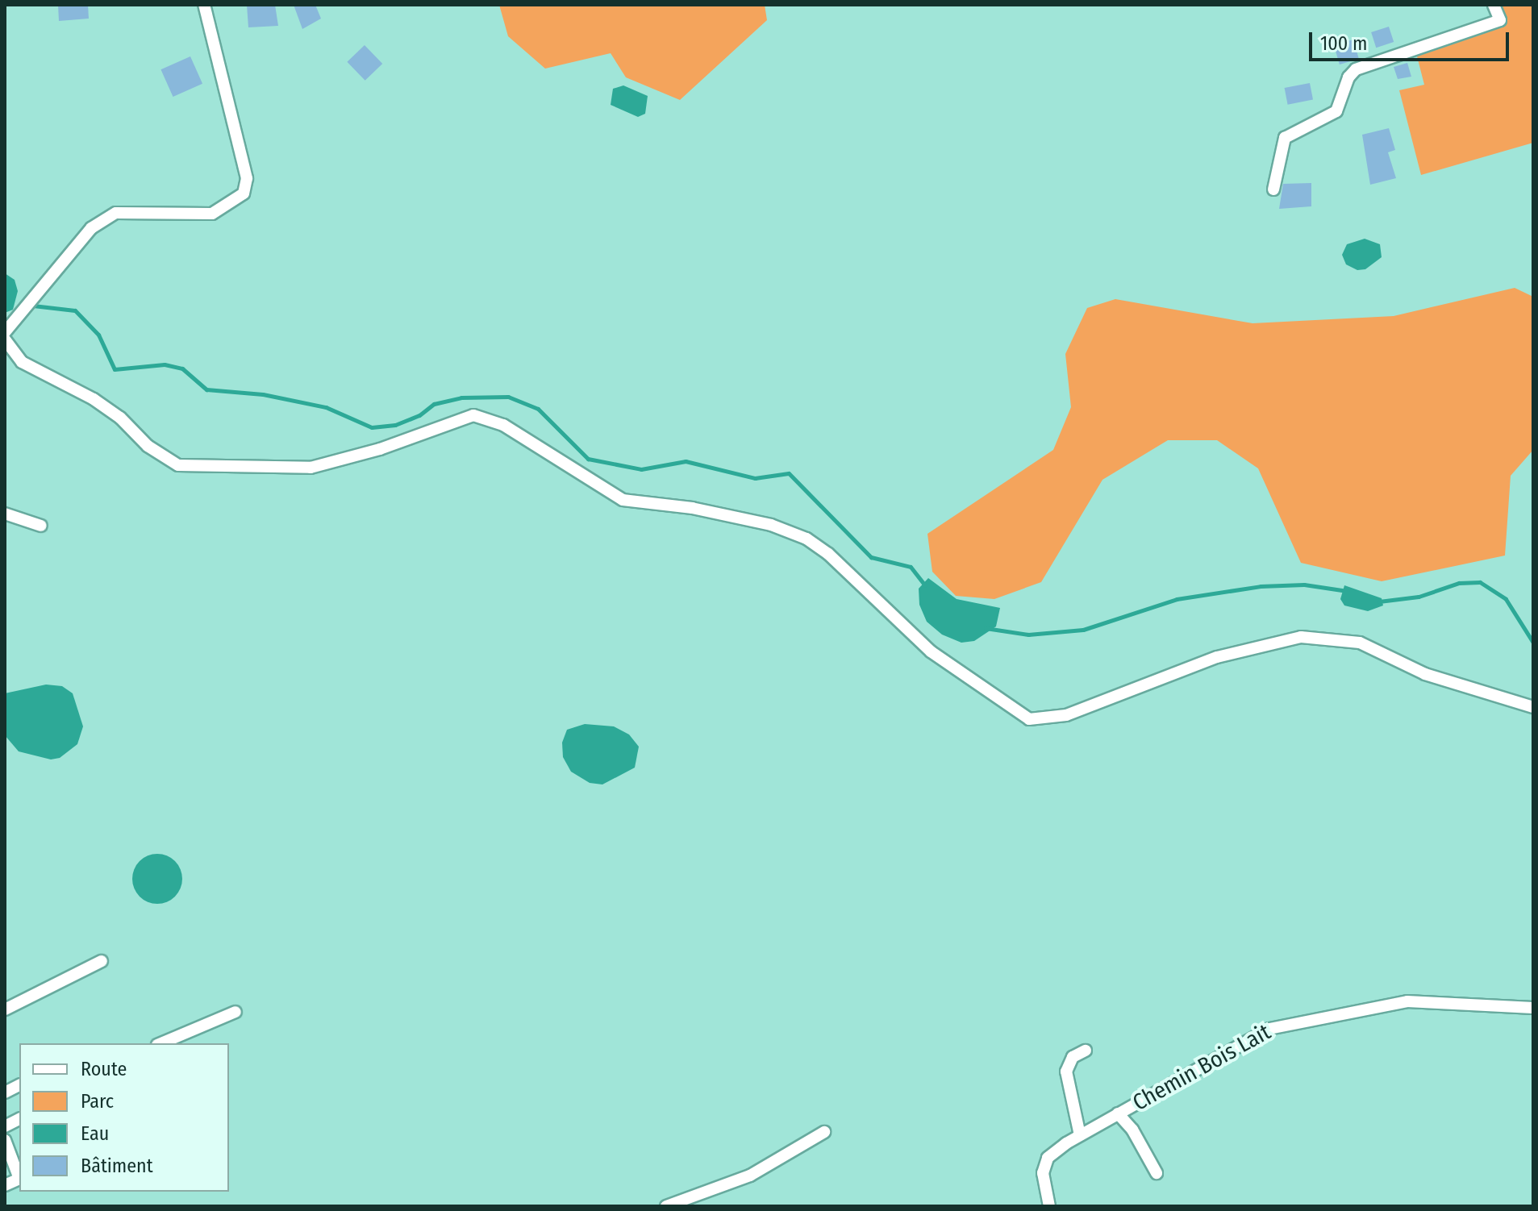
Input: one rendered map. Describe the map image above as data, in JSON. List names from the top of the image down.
{
  "streets": {
    "street": ["Chemin Bois Lait"]
  },
  "legend": [
    "Route",
    "Parc",
    "Eau",
    "Bâtiment"
  ],
  "scale_bar": "100 m"
}
